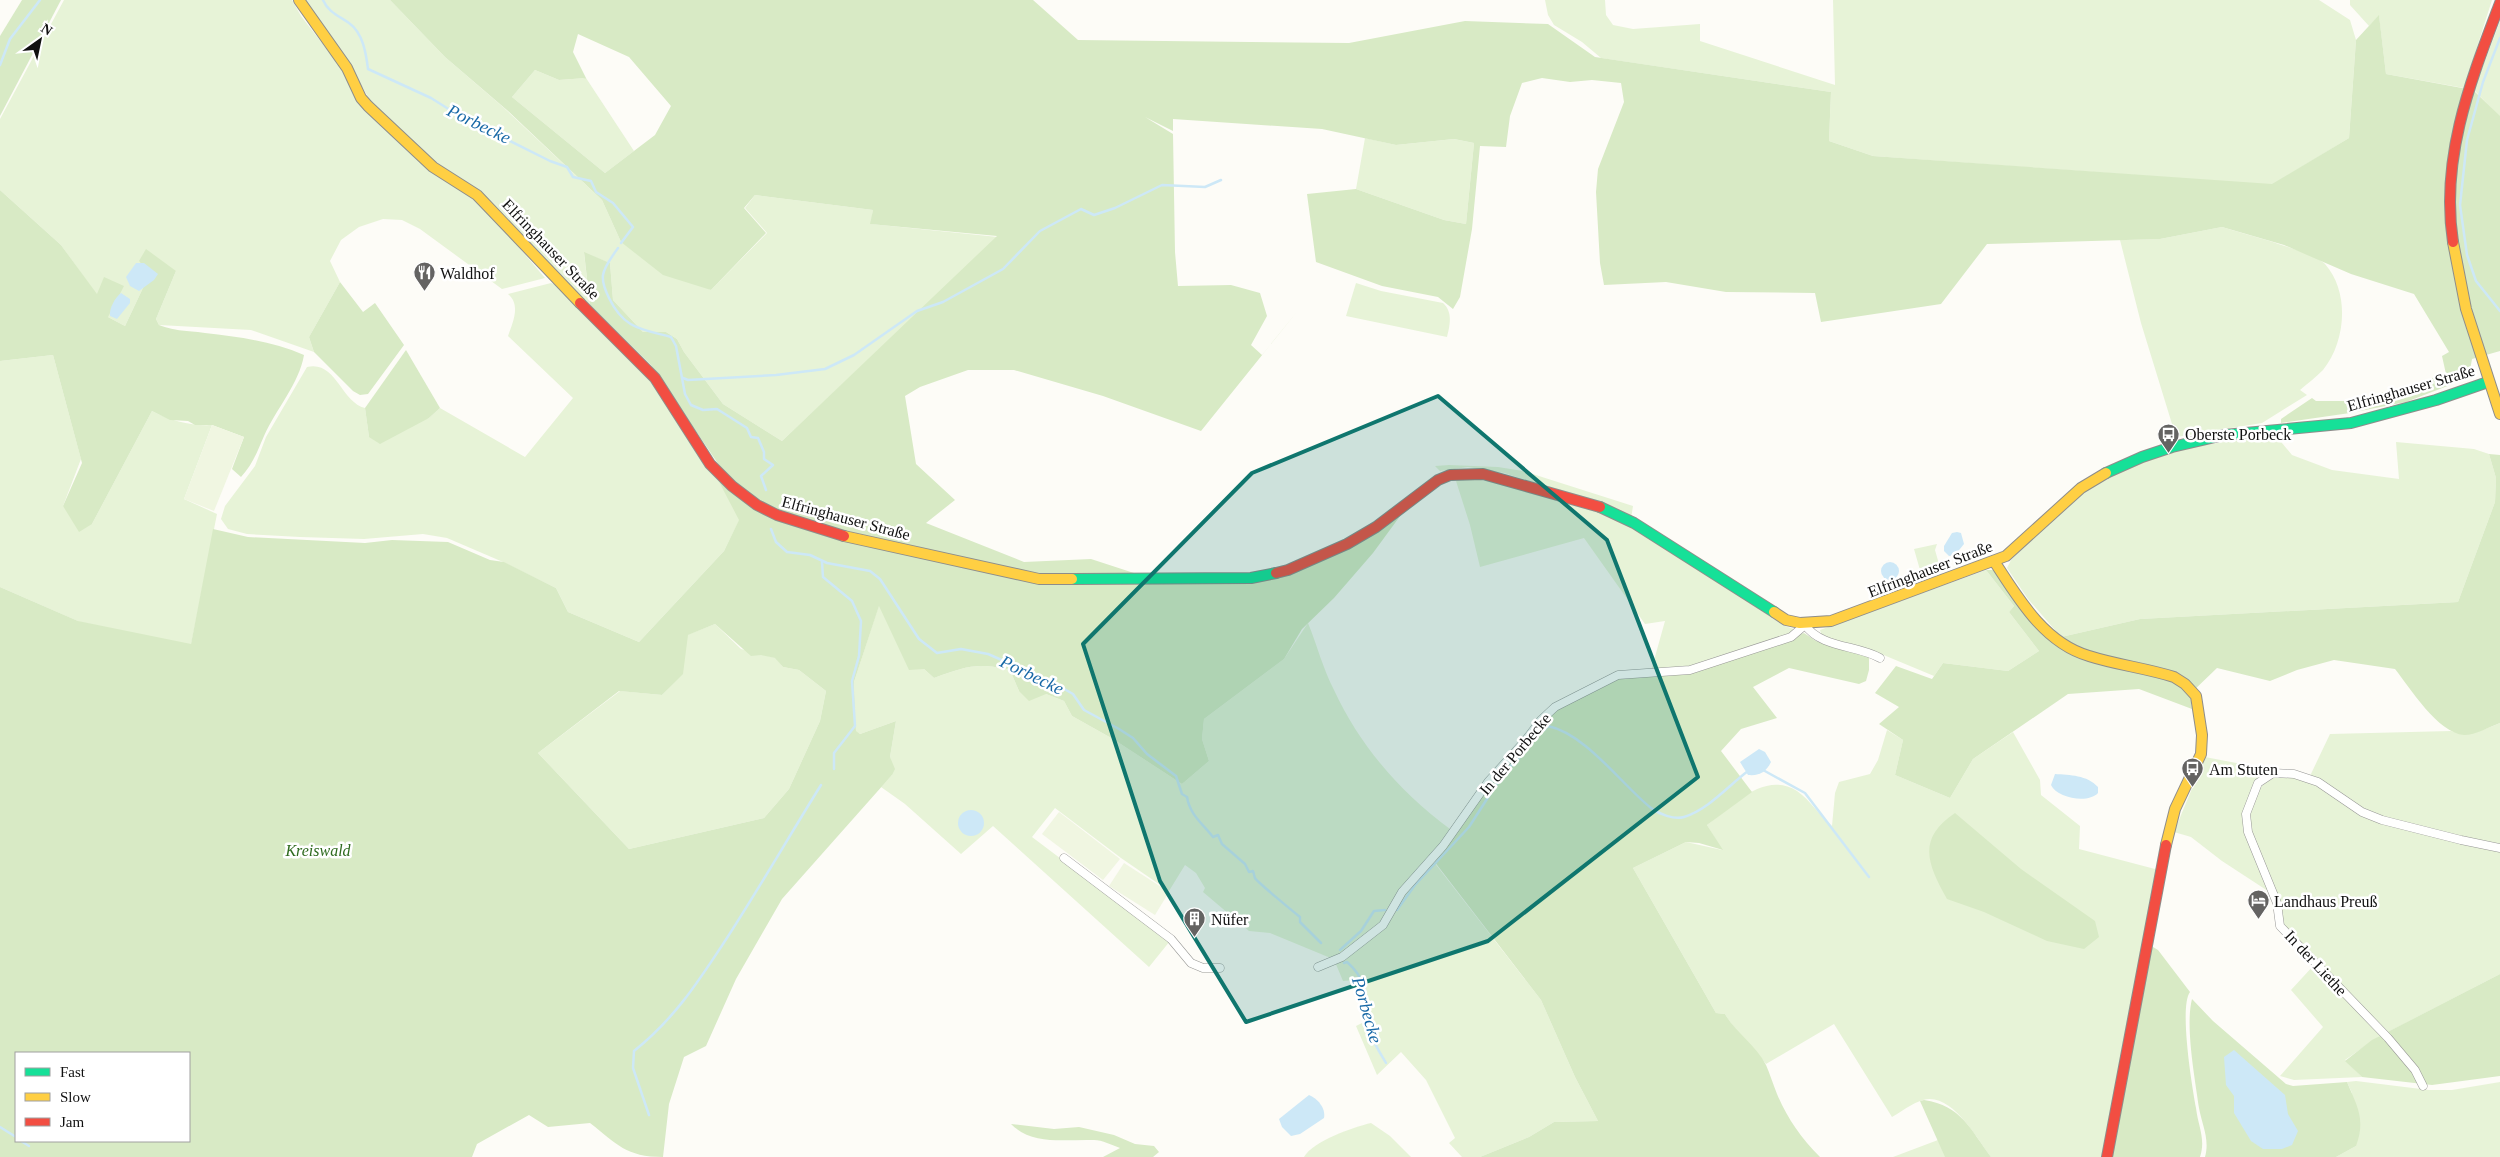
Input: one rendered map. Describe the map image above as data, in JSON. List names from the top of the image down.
{
  "streets": {
    "street": ["Elfringhauser Straße", "In der Porbecke", "In der Liethe"]
  },
  "crossings": [
    ["Elfringhauser Straße", "In der Porbecke"]
  ],
  "water": ["Porbecke"],
  "parks": ["Kreiswald"],
  "places": {
    "restaurant": ["Waldhof"],
    "bus stop": ["Oberste Porbeck", "Am Stuten"],
    "hotel": ["Landhaus Preuß"],
    "building": ["Nüfer"]
  },
  "legend": ["Fast", "Slow", "Jam"],
  "north": "top right"
}
